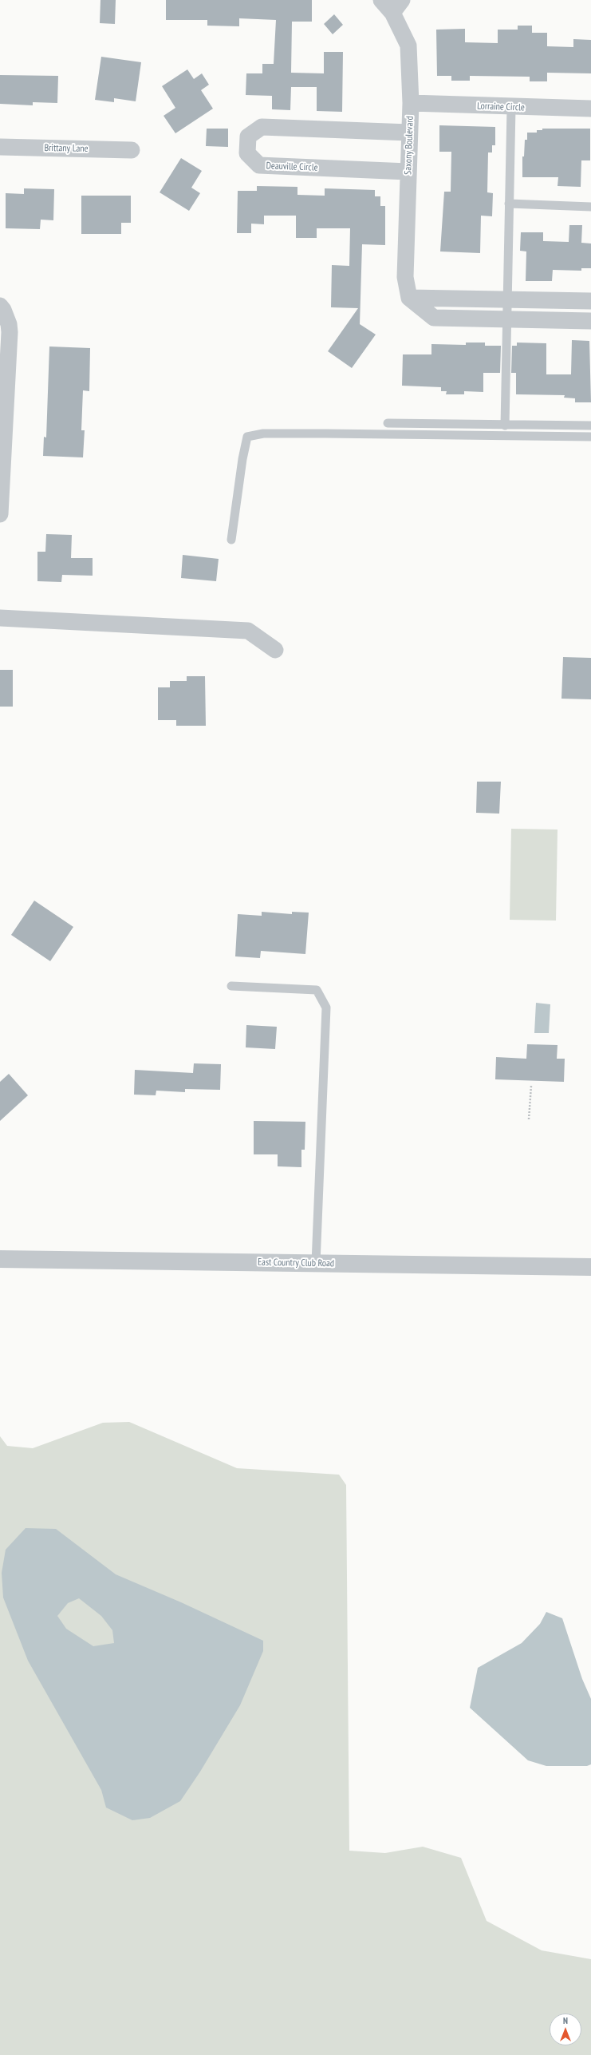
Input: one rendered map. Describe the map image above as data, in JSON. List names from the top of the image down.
{
  "streets": {
    "street": [
      "Lorraine Circle",
      "Saxony Boulevard",
      "Brittany Lane",
      "Deauville Circle",
      "East Country Club Road"
    ]
  },
  "crossings": [
    ["Lorraine Circle", "Saxony Boulevard"],
    ["Saxony Boulevard", "Deauville Circle"]
  ],
  "north": "top"
}
